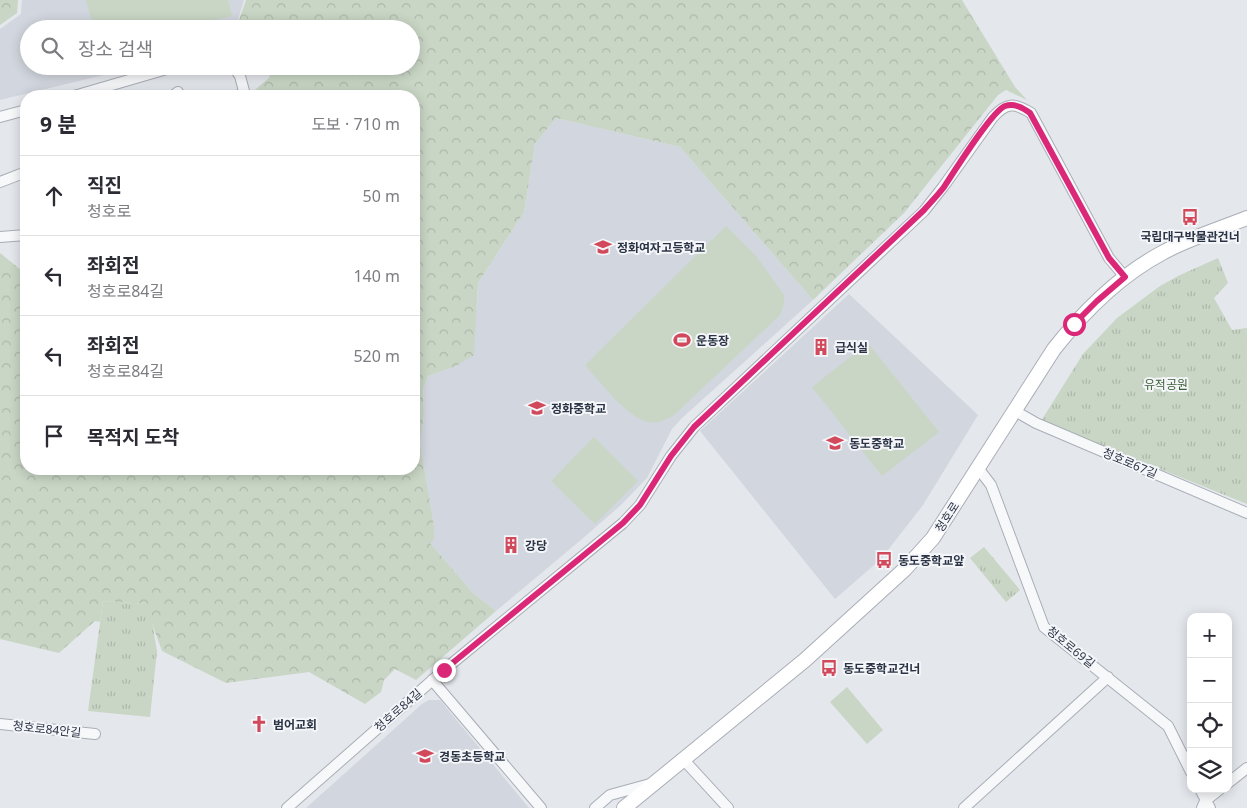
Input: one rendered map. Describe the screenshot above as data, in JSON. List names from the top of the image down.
{
  "streets": {
    "main road": ["청호로"],
    "street": [
      "청호로67길",
      "청호로69길",
      "청호로84길",
      "청호로84안길"
    ]
  },
  "crossings": [
    ["청호로67길", "청호로"],
    ["청호로", "청호로69길"],
    ["청호로", "청호로84길"]
  ],
  "parks": ["유적공원"],
  "places": {
    "bus stop": ["국립대구박물관건너", "동도중학교앞", "동도중학교건너"],
    "school or university": [
      "정화여자고등학교",
      "정화중학교",
      "동도중학교",
      "경동초등학교"
    ],
    "sports": ["운동장"],
    "building": ["급식실", "강당"],
    "church": ["범어교회"]
  },
  "page": {
    "search": "장소 검색",
    "heading": ["9 분", "도보 · 710 m"],
    "list": [
      ["직진", "청호로", "50 m"],
      ["좌회전", "청호로84길", "140 m"],
      ["좌회전", "청호로84길", "520 m"],
      "목적지 도착"
    ],
    "map_buttons": ["+", "−"]
  }
}
